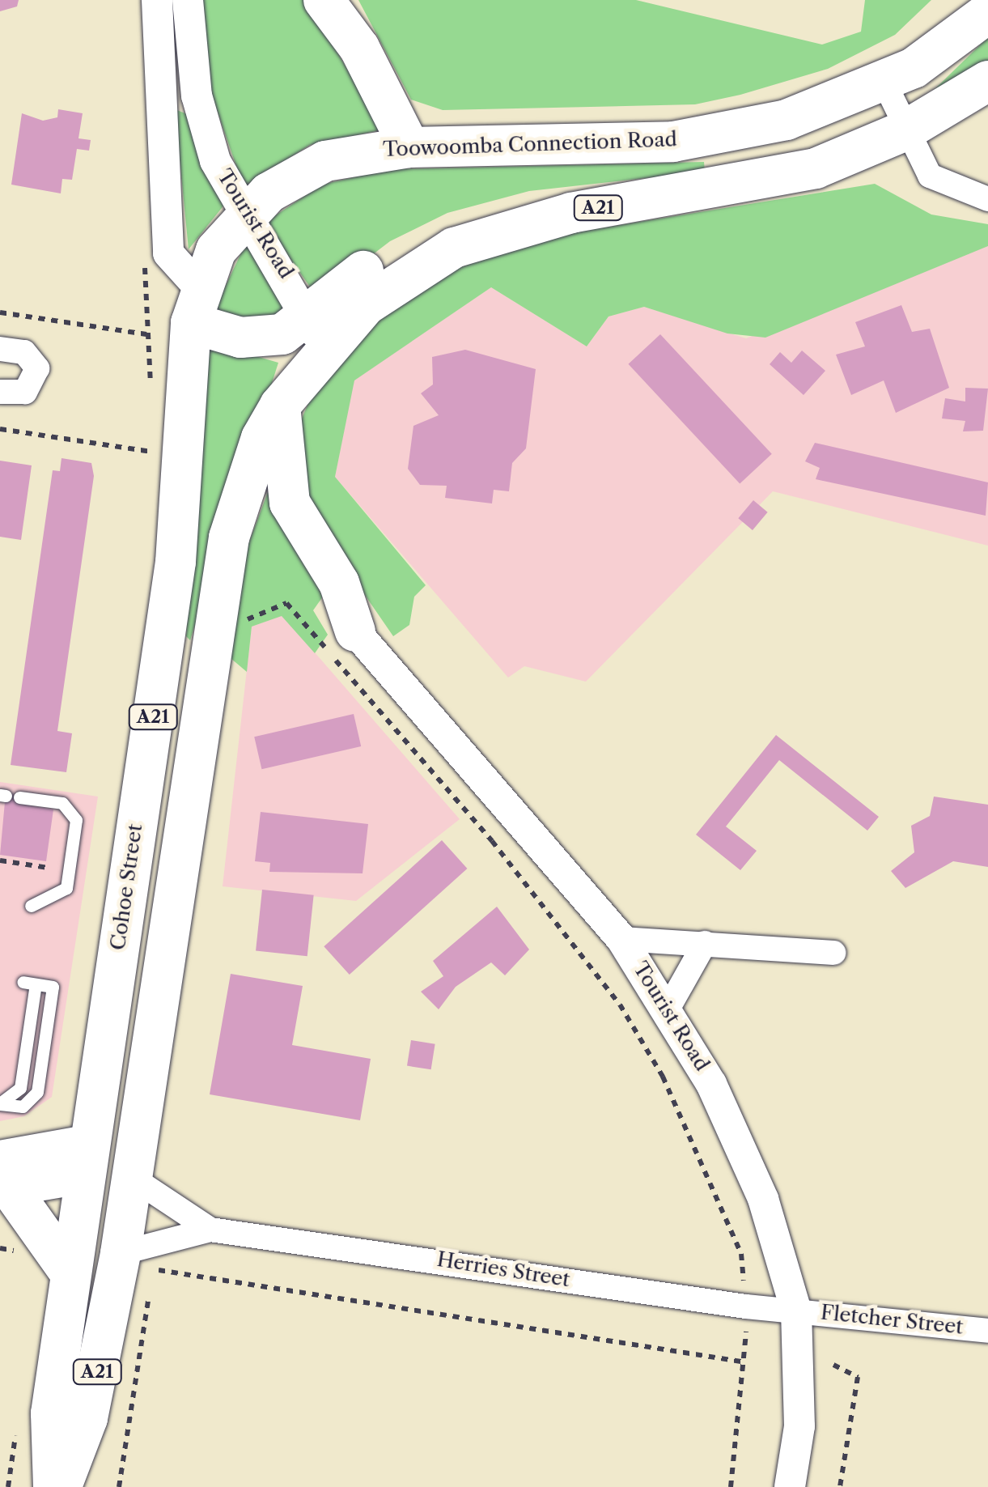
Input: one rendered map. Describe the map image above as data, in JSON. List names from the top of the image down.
{
  "streets": {
    "highway": ["Toowoomba Connection Road", "A21", "Cohoe Street"],
    "street": ["Tourist Road", "Herries Street", "Fletcher Street"]
  },
  "crossings": [
    ["Toowoomba Connection Road", "Tourist Road"],
    ["Toowoomba Connection Road", "Cohoe Street"],
    ["A21", "Tourist Road"],
    ["A21", "Cohoe Street"],
    ["Tourist Road", "Herries Street"],
    ["Tourist Road", "Fletcher Street"],
    ["Cohoe Street", "Herries Street"],
    ["Herries Street", "Fletcher Street"]
  ]
}
